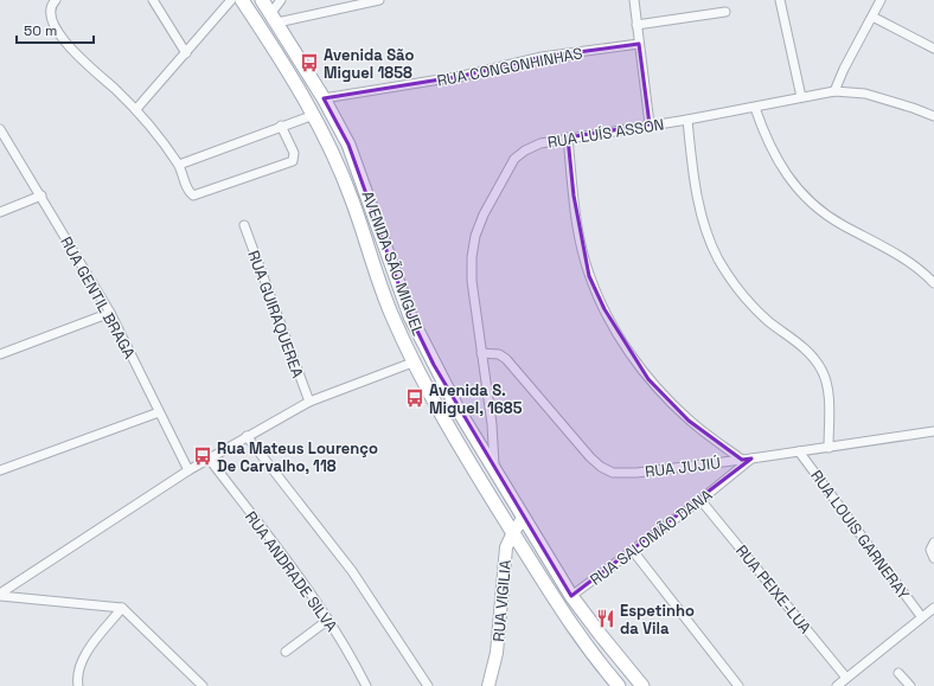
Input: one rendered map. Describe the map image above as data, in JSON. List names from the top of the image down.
{
  "streets": {
    "main road": ["AVENIDA SÃO MIGUEL"],
    "street": [
      "RUA CONGONHINHAS",
      "RUA LUÍS ASSON",
      "RUA GENTIL BRAGA",
      "RUA GUIRAQUEREA",
      "RUA JUJIÚ",
      "RUA LOUIS GARNERAY",
      "RUA SALOMÃO DANA",
      "RUA ANDRADE SILVA",
      "RUA PEIXE-LUA",
      "RUA VIGILIA"
    ]
  },
  "crossings": [
    ["RUA CONGONHINHAS", "AVENIDA SÃO MIGUEL"],
    ["RUA LUÍS ASSON", "AVENIDA SÃO MIGUEL"],
    ["RUA LUÍS ASSON", "RUA JUJIÚ"],
    ["AVENIDA SÃO MIGUEL", "RUA SALOMÃO DANA"],
    ["AVENIDA SÃO MIGUEL", "RUA VIGILIA"],
    ["RUA JUJIÚ", "RUA LOUIS GARNERAY"],
    ["RUA JUJIÚ", "RUA SALOMÃO DANA"],
    ["RUA SALOMÃO DANA", "RUA PEIXE-LUA"]
  ],
  "places": {
    "bus stop": ["Avenida São Miguel 1858", "Avenida S. Miguel, 1685", "Rua Mateus Lourenço De Carvalho, 118"],
    "restaurant": ["Espetinho da Vila"]
  },
  "scale_bar": "50 m"
}
